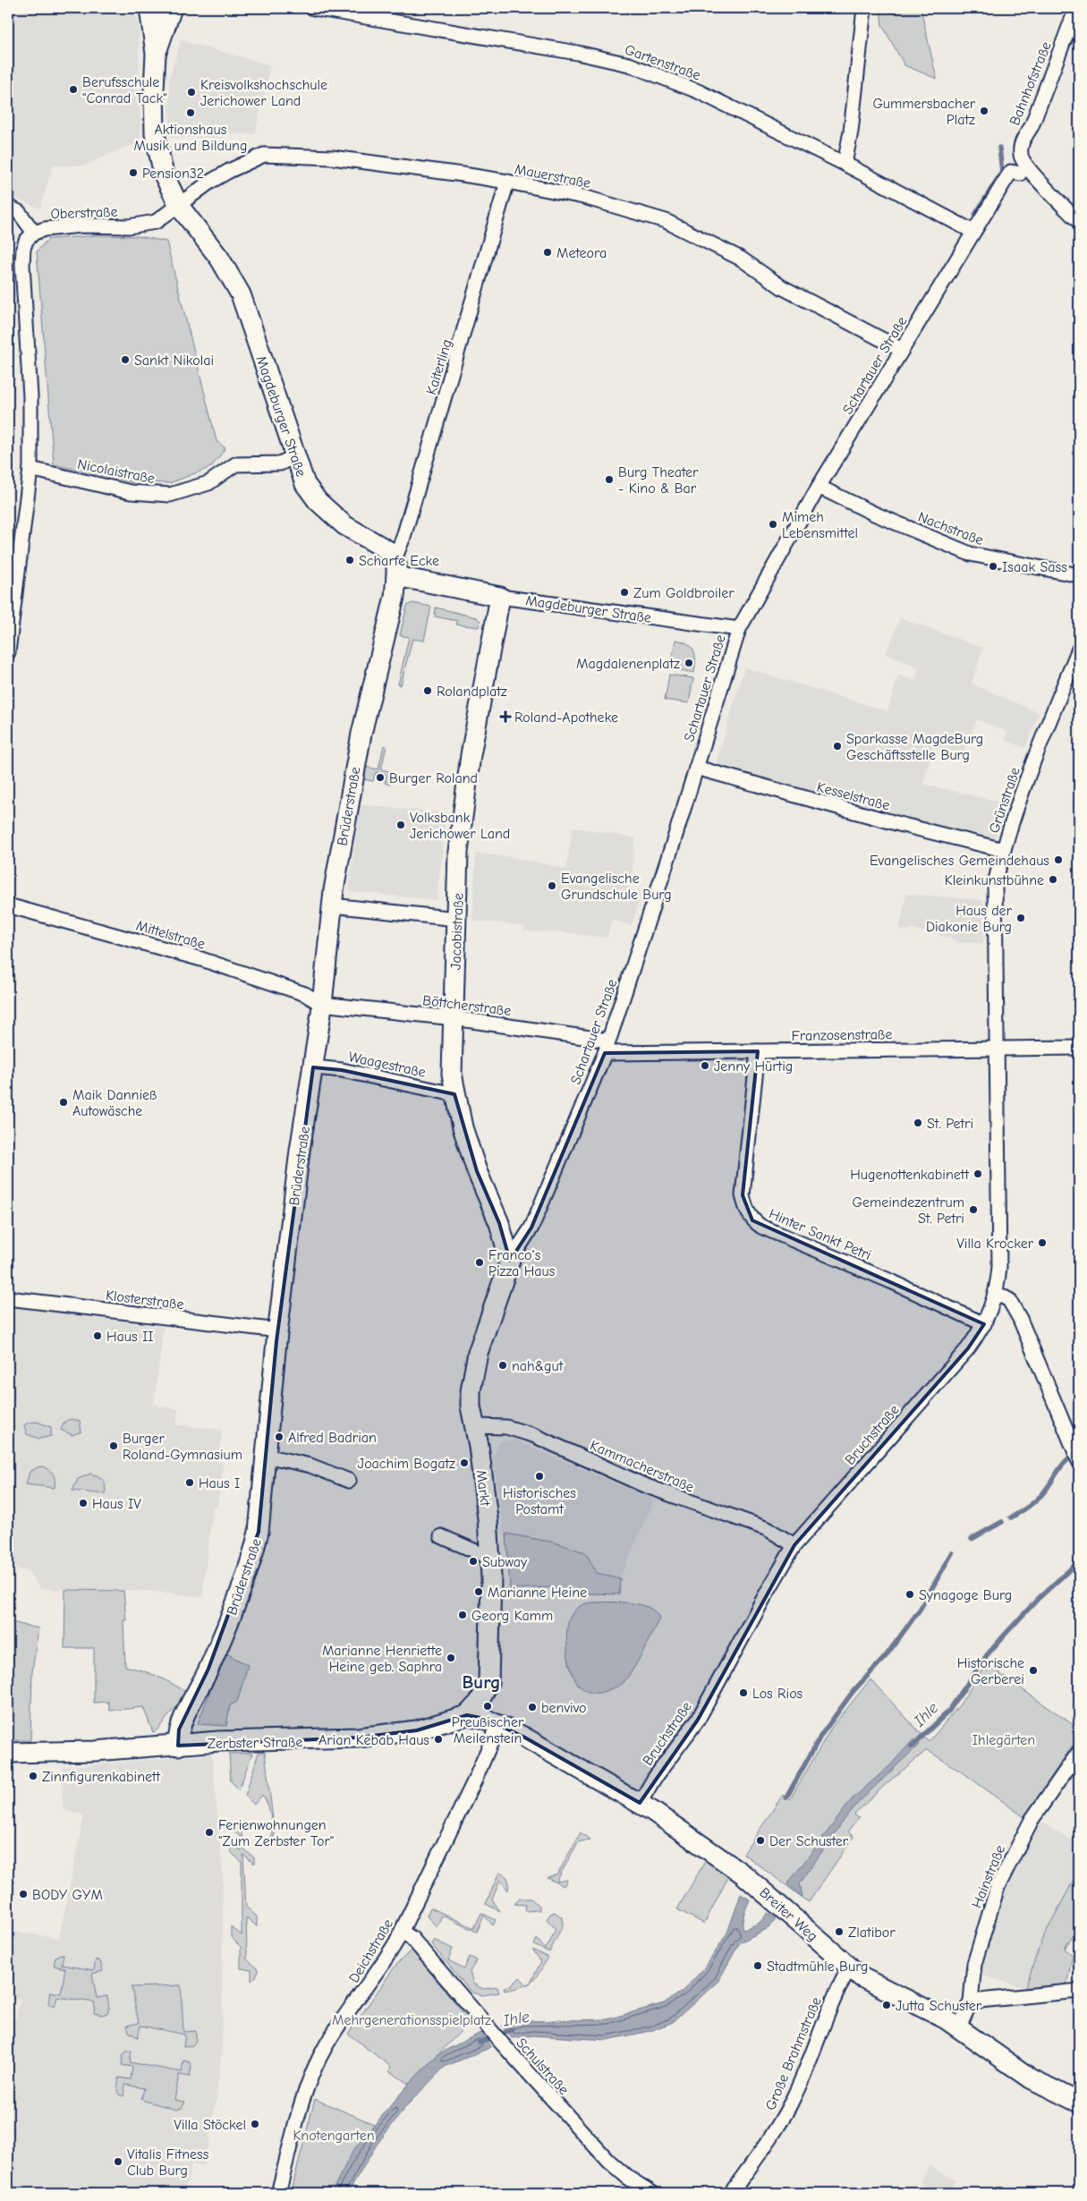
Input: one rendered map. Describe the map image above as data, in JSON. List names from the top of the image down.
{
  "streets": {
    "street": [
      "Gartenstraße",
      "Bahnhofstraße",
      "Mauerstraße",
      "Oberstraße",
      "Schartauer Straße",
      "Kaiterling",
      "Magdeburger Straße",
      "Nicolaistraße",
      "Nachstraße",
      "Kesselstraße",
      "Grünstraße",
      "Brüderstraße",
      "Jacobistraße",
      "Mittelstraße",
      "Böttcherstraße",
      "Franzosenstraße",
      "Waagestraße",
      "Hinter Sankt Petri",
      "Klosterstraße",
      "Bruchstraße",
      "Kammacherstraße",
      "Markt",
      "Zerbster Straße",
      "Hainstraße",
      "Breiter Weg",
      "Deichstraße",
      "Große Brahmstraße",
      "Schulstraße"
    ]
  },
  "crossings": [
    ["Gartenstraße", "Schartauer Straße"],
    ["Bahnhofstraße", "Schartauer Straße"],
    ["Mauerstraße", "Oberstraße"],
    ["Mauerstraße", "Schartauer Straße"],
    ["Mauerstraße", "Kaiterling"],
    ["Mauerstraße", "Magdeburger Straße"],
    ["Oberstraße", "Magdeburger Straße"],
    ["Oberstraße", "Nicolaistraße"],
    ["Schartauer Straße", "Magdeburger Straße"],
    ["Schartauer Straße", "Nachstraße"],
    ["Schartauer Straße", "Kesselstraße"],
    ["Schartauer Straße", "Jacobistraße"],
    ["Schartauer Straße", "Böttcherstraße"],
    ["Schartauer Straße", "Franzosenstraße"],
    ["Schartauer Straße", "Markt"],
    ["Kaiterling", "Magdeburger Straße"],
    ["Kaiterling", "Brüderstraße"],
    ["Magdeburger Straße", "Nicolaistraße"],
    ["Magdeburger Straße", "Brüderstraße"],
    ["Magdeburger Straße", "Jacobistraße"],
    ["Kesselstraße", "Grünstraße"],
    ["Grünstraße", "Franzosenstraße"],
    ["Grünstraße", "Bruchstraße"],
    ["Brüderstraße", "Mittelstraße"],
    ["Brüderstraße", "Böttcherstraße"],
    ["Brüderstraße", "Waagestraße"],
    ["Brüderstraße", "Klosterstraße"],
    ["Brüderstraße", "Zerbster Straße"],
    ["Jacobistraße", "Böttcherstraße"],
    ["Jacobistraße", "Waagestraße"],
    ["Jacobistraße", "Markt"],
    ["Mittelstraße", "Böttcherstraße"],
    ["Böttcherstraße", "Franzosenstraße"],
    ["Franzosenstraße", "Hinter Sankt Petri"],
    ["Franzosenstraße", "Bruchstraße"],
    ["Hinter Sankt Petri", "Bruchstraße"],
    ["Bruchstraße", "Kammacherstraße"],
    ["Bruchstraße", "Breiter Weg"],
    ["Kammacherstraße", "Markt"],
    ["Markt", "Zerbster Straße"],
    ["Hainstraße", "Breiter Weg"],
    ["Breiter Weg", "Deichstraße"],
    ["Breiter Weg", "Große Brahmstraße"],
    ["Deichstraße", "Schulstraße"]
  ],
  "districts": ["Burg"],
  "water": ["Ihle"],
  "parks": ["Ihlegärten", "Mehrgenerationsspielplatz", "Knotengarten"],
  "places": {
    "other": [
      "Berufsschule \"Conrad Tack\"",
      "Kreisvolkshochschule Jerichower Land",
      "Gummersbacher Platz",
      "Aktionshaus Musik und Bildung",
      "Pension32",
      "Meteora",
      "Sankt Nikolai",
      "Burg Theater - Kino & Bar",
      "Mimeh Lebensmittel",
      "Scharfe Ecke",
      "Isaak Sass",
      "Zum Goldbroiler",
      "Magdalenenplatz",
      "Rolandplatz",
      "Sparkasse MagdeBurg Geschäftsstelle Burg",
      "Burger Roland",
      "Volksbank Jerichower Land",
      "Evangelisches Gemeindehaus",
      "Kleinkunstbühne",
      "Evangelische Grundschule Burg",
      "Haus der Diakonie Burg",
      "Jenny Hürtig",
      "Maik Dannieß Autowäsche",
      "St. Petri",
      "Hugenottenkabinett",
      "Gemeindezentrum St. Petri",
      "Villa Krocker",
      "Franco's Pizza Haus",
      "Haus II",
      "nah&gut",
      "Alfred Badrian",
      "Burger Roland-Gymnasium",
      "Joachim Bogatz",
      "Historisches Postamt",
      "Haus I",
      "Haus IV",
      "Subway",
      "Marianne Heine",
      "Synagoge Burg",
      "Georg Kamm",
      "Marianne Henriette Heine geb. Saphra",
      "Historische Gerberei",
      "Los Rios",
      "Preußischer Meilenstein",
      "benvivo",
      "Arian Kebab Haus",
      "Zinnfigurenkabinett",
      "Ferienwohnungen \"Zum Zerbster Tor\"",
      "Der Schuster",
      "BODY GYM",
      "Zlatibor",
      "Stadtmühle Burg",
      "Jutta Schuster",
      "Villa Stöckel",
      "Vitalis Fitness Club Burg"
    ],
    "health": ["Roland-Apotheke"]
  }
}
